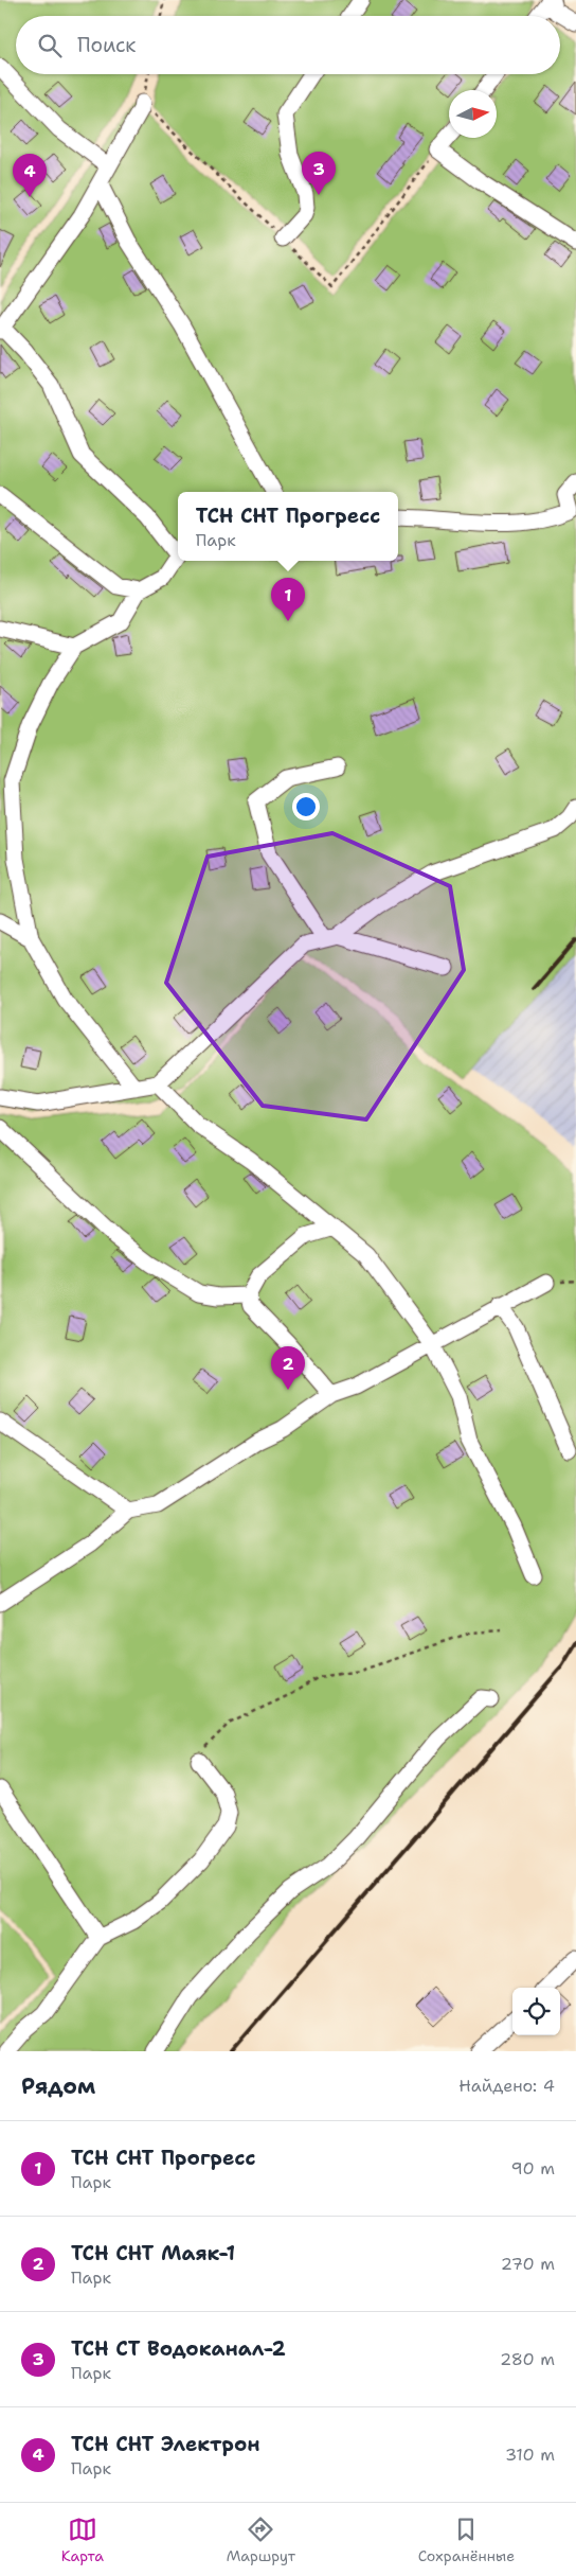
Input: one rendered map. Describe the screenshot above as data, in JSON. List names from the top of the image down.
{
  "north": "right",
  "page": {
    "search": "Поиск",
    "pins": [
      "3",
      "4",
      "1",
      "2"
    ],
    "popup": ["ТСН СНТ Прогресс", "Парк"],
    "heading": ["Рядом", "Найдено: 4"],
    "list": [
      {
        "mark": "1",
        "name": "ТСН СНТ Прогресс",
        "note": "Парк",
        "value": "90 m"
      },
      {
        "mark": "2",
        "name": "ТСН СНТ Маяк-1",
        "note": "Парк",
        "value": "270 m"
      },
      {
        "mark": "3",
        "name": "ТСН СТ Водоканал-2",
        "note": "Парк",
        "value": "280 m"
      },
      {
        "mark": "4",
        "name": "ТСН СНТ Электрон",
        "note": "Парк",
        "value": "310 m"
      }
    ],
    "nav": ["Карта", "Маршрут", "Сохранённые"]
  }
}
